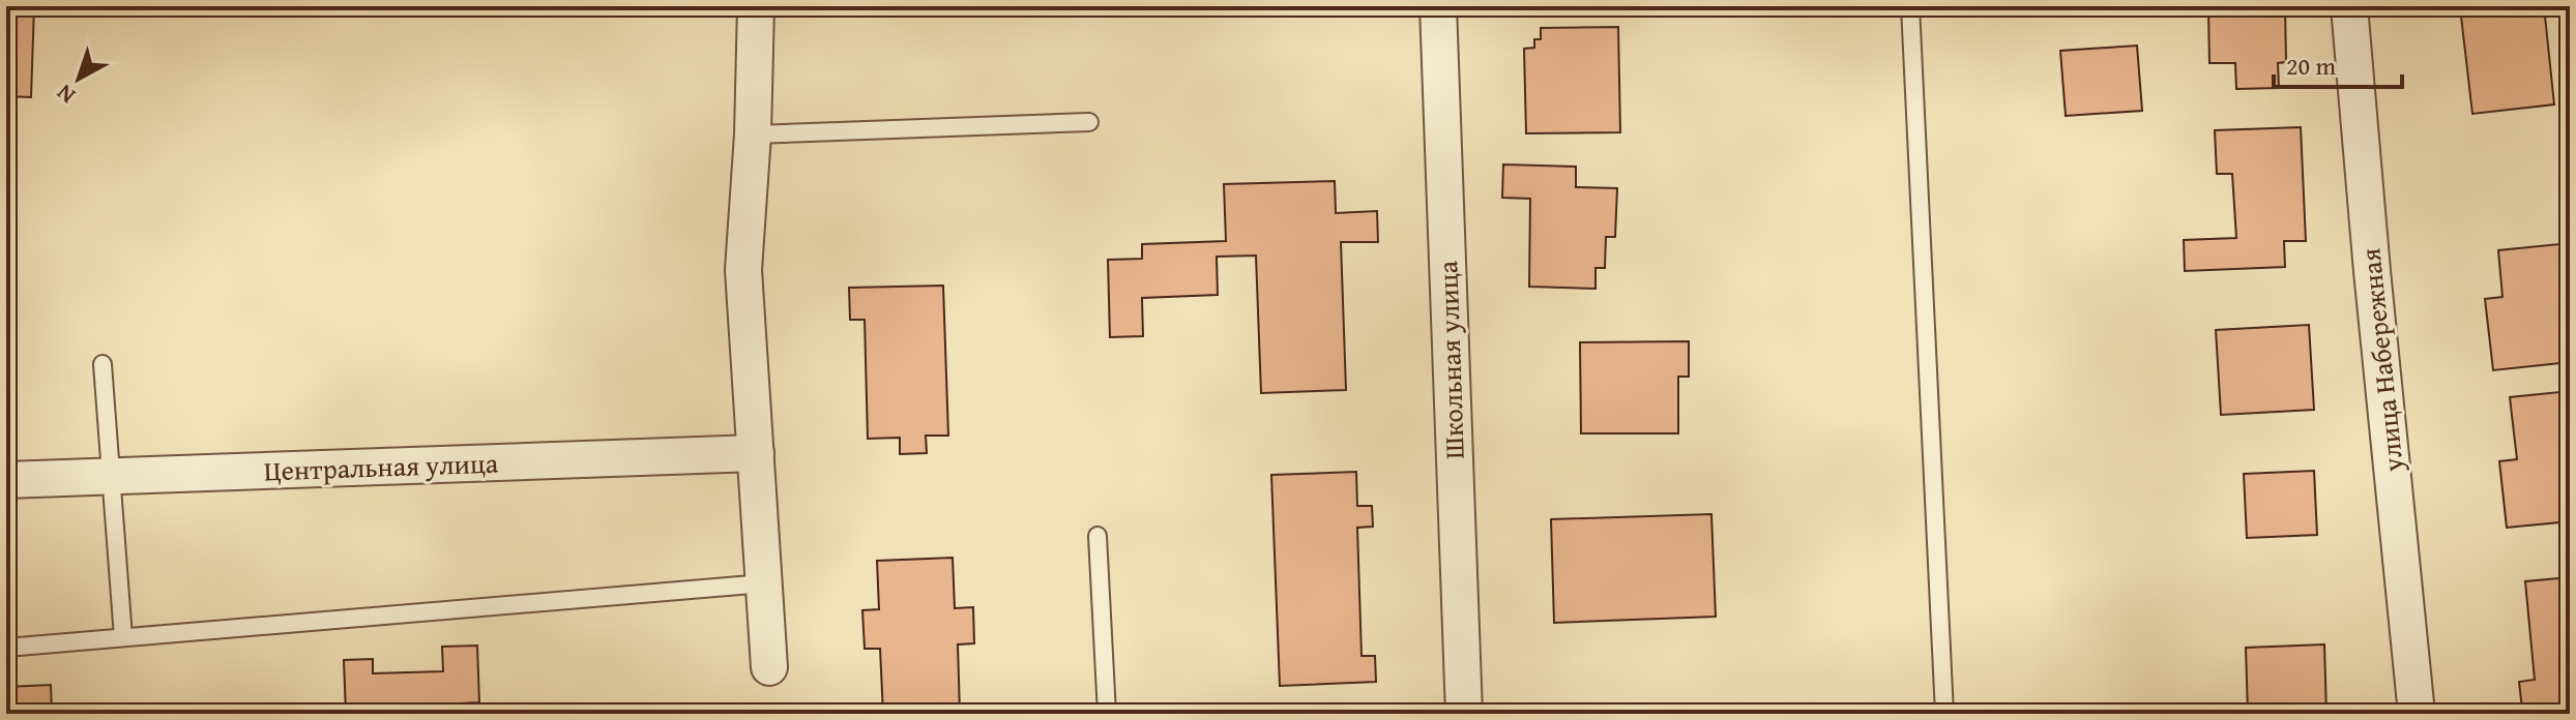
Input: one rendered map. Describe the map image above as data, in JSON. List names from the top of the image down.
{
  "streets": {
    "street": ["Школьная улица", "улица Набережная", "Центральная улица"]
  },
  "scale_bar": "20 m",
  "north": "bottom left"
}
